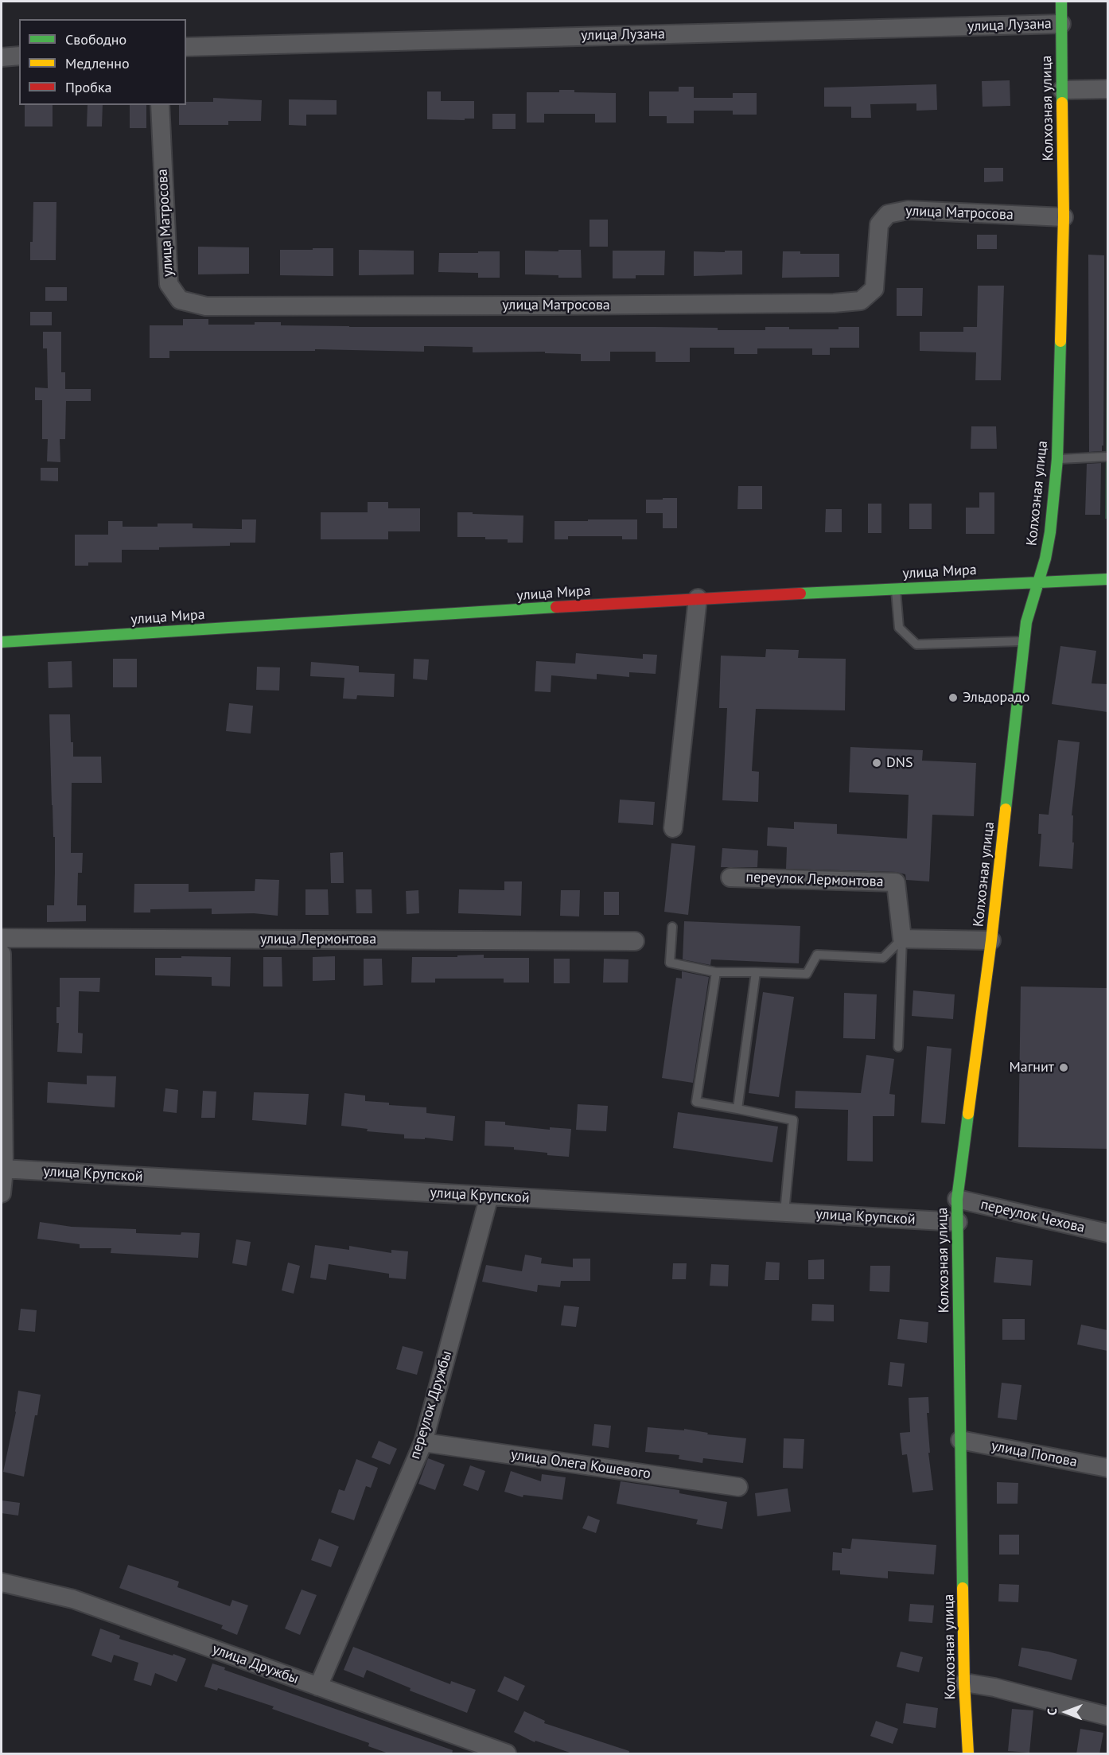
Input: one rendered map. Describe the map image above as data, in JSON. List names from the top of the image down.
{
  "streets": {
    "street": [
      "улица Лузана",
      "Колхозная улица",
      "улица Матросова",
      "улица Мира",
      "переулок Лермонтова",
      "улица Лермонтова",
      "улица Крупской",
      "переулок Чехова",
      "переулок Дружбы",
      "улица Попова",
      "улица Олега Кошевого",
      "улица Дружбы"
    ]
  },
  "crossings": [
    ["улица Лузана", "Колхозная улица"],
    ["Колхозная улица", "улица Матросова"],
    ["Колхозная улица", "улица Мира"],
    ["Колхозная улица", "улица Крупской"],
    ["Колхозная улица", "переулок Чехова"],
    ["Колхозная улица", "улица Попова"],
    ["улица Крупской", "переулок Дружбы"],
    ["переулок Дружбы", "улица Олега Кошевого"],
    ["переулок Дружбы", "улица Дружбы"]
  ],
  "places": ["Эльдорадо", "DNS", "Магнит"],
  "legend": ["Свободно", "Медленно", "Пробка"],
  "north": "left"
}
